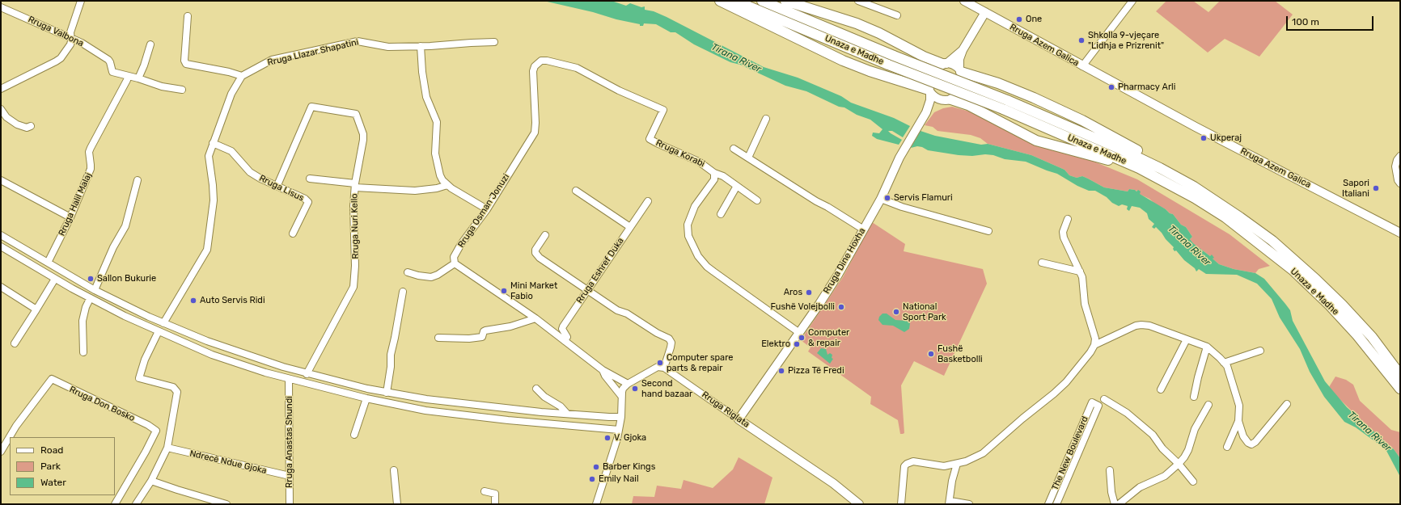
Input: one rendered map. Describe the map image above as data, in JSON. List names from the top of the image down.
{
  "streets": {
    "highway": ["Unaza e Madhe"],
    "main road": ["Rruga Azem Galica", "Rruga Dine Hoxha", "Rruga Riglata"],
    "street": [
      "Rruga Valbona",
      "Rruga Llazar Shapatini",
      "Rruga Korabi",
      "Rruga Lisus",
      "Rruga Halil Malaj",
      "Rruga Osman Jonuzi",
      "Rruga Nuri Kello",
      "Rruga Eshref Duka",
      "Rruga Don Bosko",
      "Rruga Anastas Shundi",
      "The New Boulevard",
      "Ndrecë Ndue Gjoka"
    ]
  },
  "crossings": [
    ["Rruga Valbona", "Rruga Halil Malaj"],
    ["Rruga Azem Galica", "Rruga Dine Hoxha"],
    ["Rruga Korabi", "Rruga Osman Jonuzi"],
    ["Rruga Korabi", "Rruga Dine Hoxha"],
    ["Rruga Lisus", "Rruga Nuri Kello"],
    ["Rruga Dine Hoxha", "Rruga Riglata"],
    ["Rruga Anastas Shundi", "Ndrecë Ndue Gjoka"]
  ],
  "water": ["Tirana River"],
  "places": [
    "One",
    "Shkolla 9-vjeçare \"Lidhja e Prizrenit\"",
    "Pharmacy Arli",
    "Ukperaj",
    "Sapori Italiani",
    "Servis Flamuri",
    "Sallon Bukurie",
    "Mini Market Fabio",
    "Aros",
    "Auto Servis Ridi",
    "Fushë Volejbolli",
    "National Sport Park",
    "Computer & repair",
    "Elektro",
    "Fushë Basketbolli",
    "Computer spare parts & repair",
    "Pizza Të Fredi",
    "Second hand bazaar",
    "V. Gjoka",
    "Barber Kings",
    "Emily Nail"
  ],
  "legend": ["Road", "Park", "Water"],
  "scale_bar": "100 m"
}
